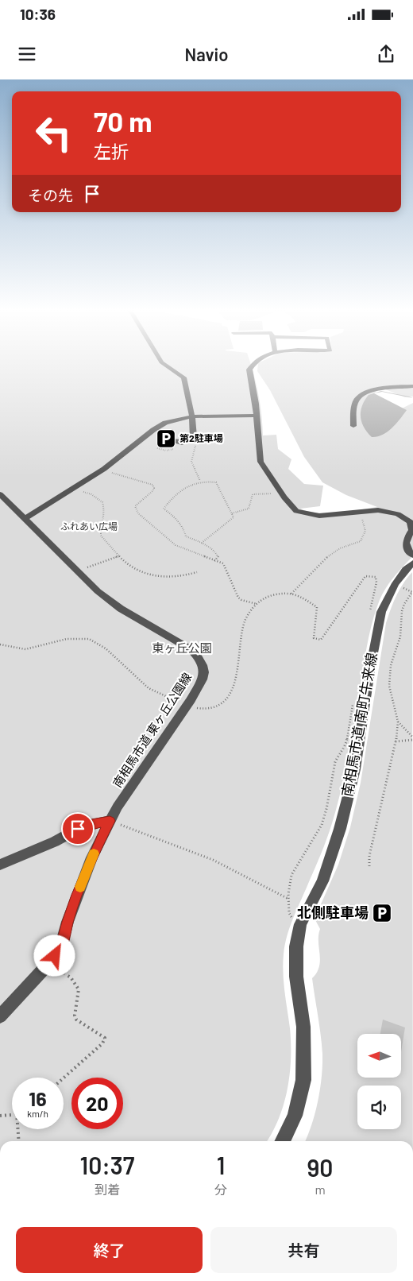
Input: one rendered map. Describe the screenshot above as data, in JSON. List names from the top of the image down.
{
  "streets": {
    "street": ["南相馬市道 南町牛来線", "南相馬市道 東ヶ丘公園線"]
  },
  "parks": ["ふれあい広場", "東ヶ丘公園"],
  "places": {
    "parking": ["第2駐車場", "北側駐車場"]
  },
  "north": "left",
  "page": {
    "status": "10:36",
    "header": "Navio",
    "turn": ["70 m", "左折"],
    "then": "その先",
    "speed": "16 km/h",
    "limit": "20",
    "eta": [
      "10:37",
      "到着",
      "1",
      "分",
      "90",
      "m"
    ],
    "buttons": ["終了", "共有"]
  }
}
